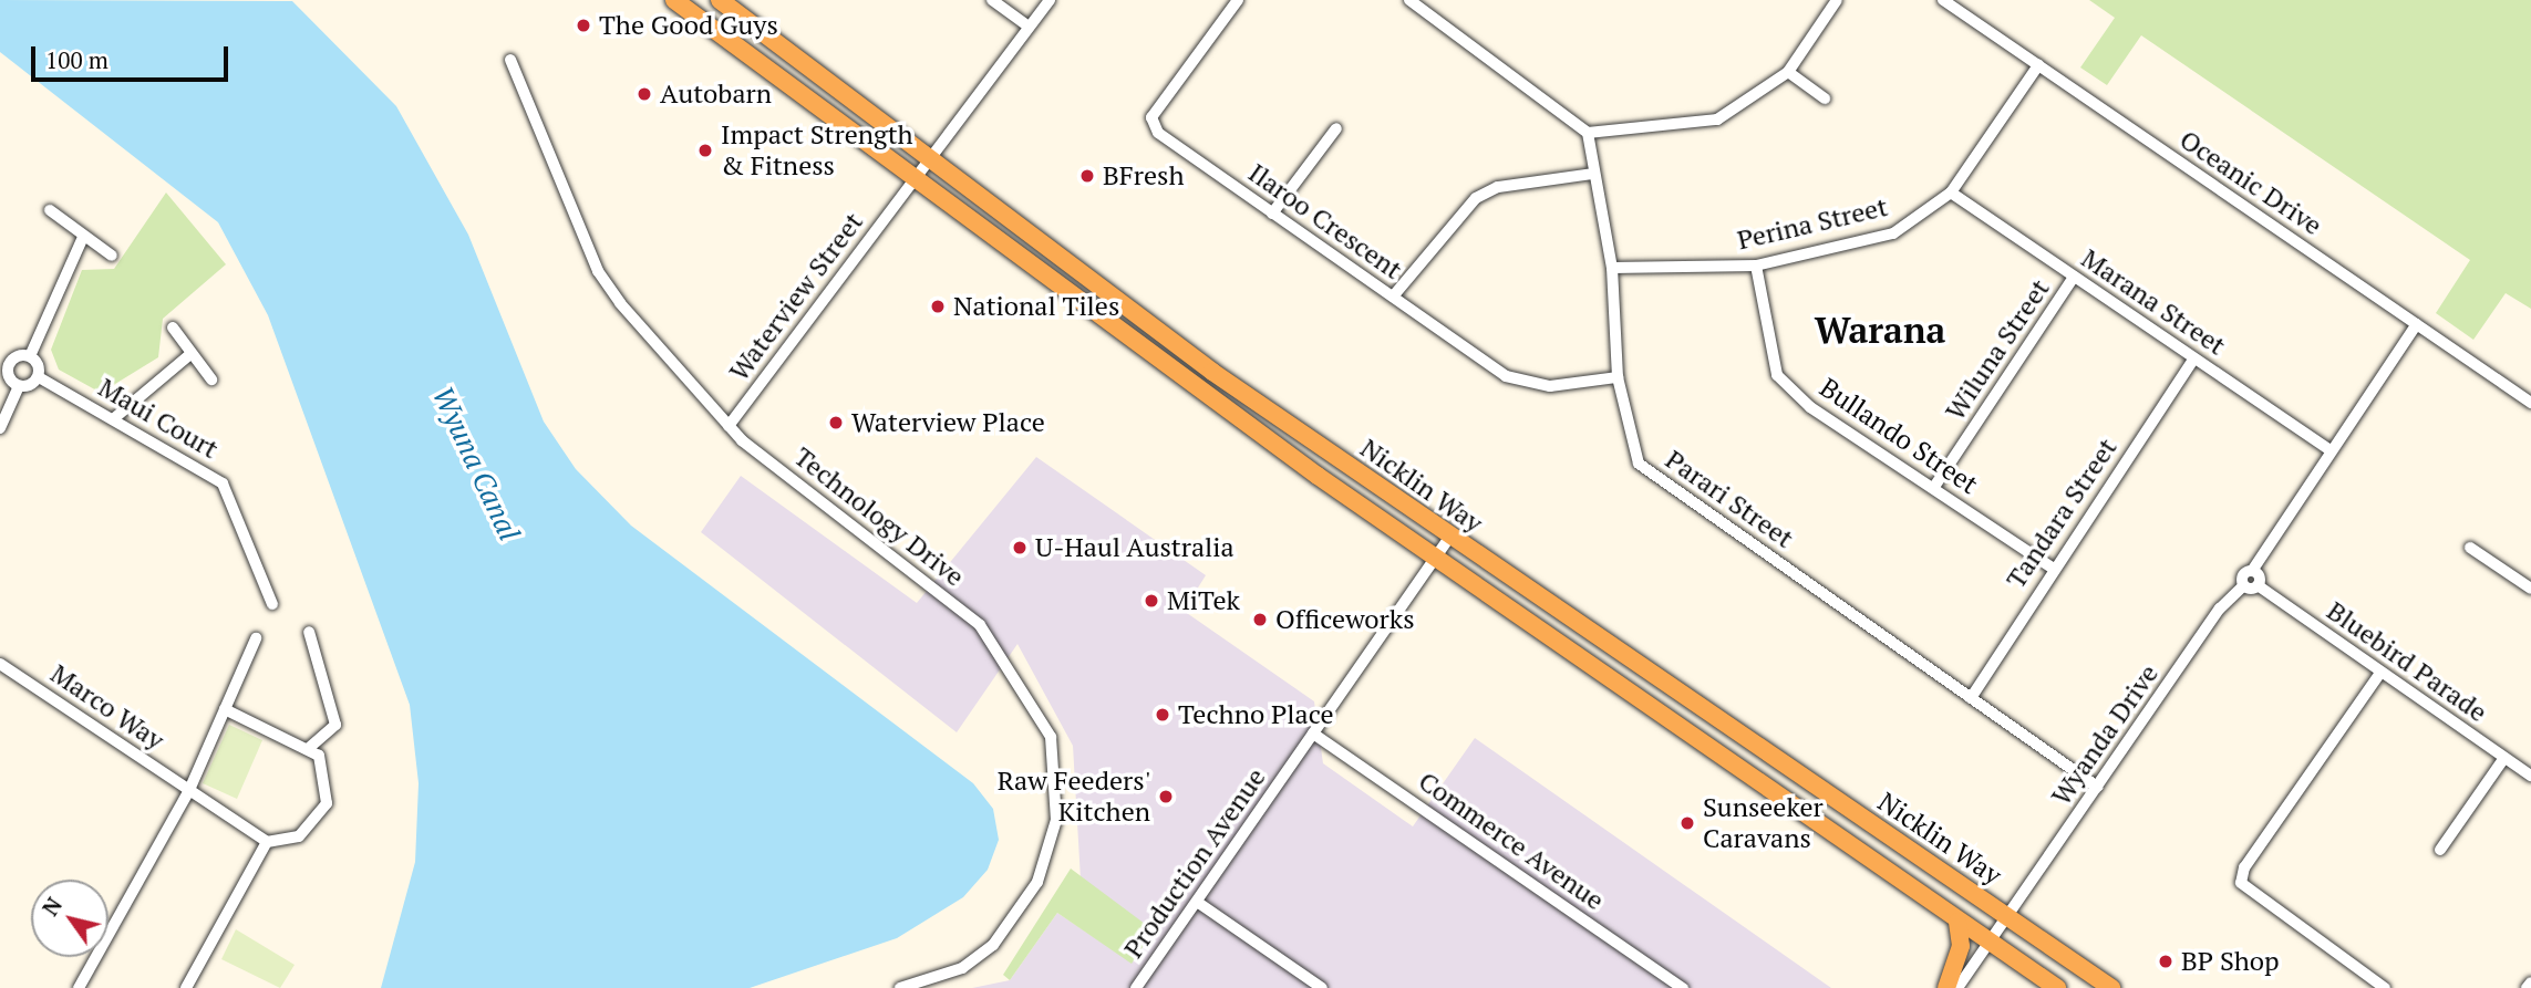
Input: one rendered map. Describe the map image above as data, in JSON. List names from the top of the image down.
{
  "streets": {
    "highway": ["Nicklin Way"],
    "street": [
      "Oceanic Drive",
      "Ilaroo Crescent",
      "Perina Street",
      "Waterview Street",
      "Marana Street",
      "Wiluna Street",
      "Maui Court",
      "Bullando Street",
      "Parari Street",
      "Tandara Street",
      "Technology Drive",
      "Bluebird Parade",
      "Marco Way",
      "Wyanda Drive",
      "Commerce Avenue",
      "Production Avenue"
    ]
  },
  "crossings": [
    ["Oceanic Drive", "Perina Street"],
    ["Ilaroo Crescent", "Parari Street"],
    ["Perina Street", "Marana Street"],
    ["Perina Street", "Bullando Street"],
    ["Perina Street", "Parari Street"],
    ["Waterview Street", "Nicklin Way"],
    ["Waterview Street", "Technology Drive"],
    ["Marana Street", "Wiluna Street"],
    ["Marana Street", "Tandara Street"],
    ["Wiluna Street", "Bullando Street"],
    ["Bullando Street", "Tandara Street"],
    ["Nicklin Way", "Wyanda Drive"],
    ["Nicklin Way", "Production Avenue"],
    ["Parari Street", "Tandara Street"],
    ["Parari Street", "Wyanda Drive"],
    ["Commerce Avenue", "Production Avenue"]
  ],
  "districts": ["Warana"],
  "water": ["Wyuna Canal"],
  "places": [
    "The Good Guys",
    "Autobarn",
    "Impact Strength & Fitness",
    "BFresh",
    "National Tiles",
    "Waterview Place",
    "U-Haul Australia",
    "MiTek",
    "Officeworks",
    "Techno Place",
    "Raw Feeders' Kitchen",
    "Sunseeker Caravans",
    "BP Shop"
  ],
  "scale_bar": "100 m",
  "north": "top left"
}
